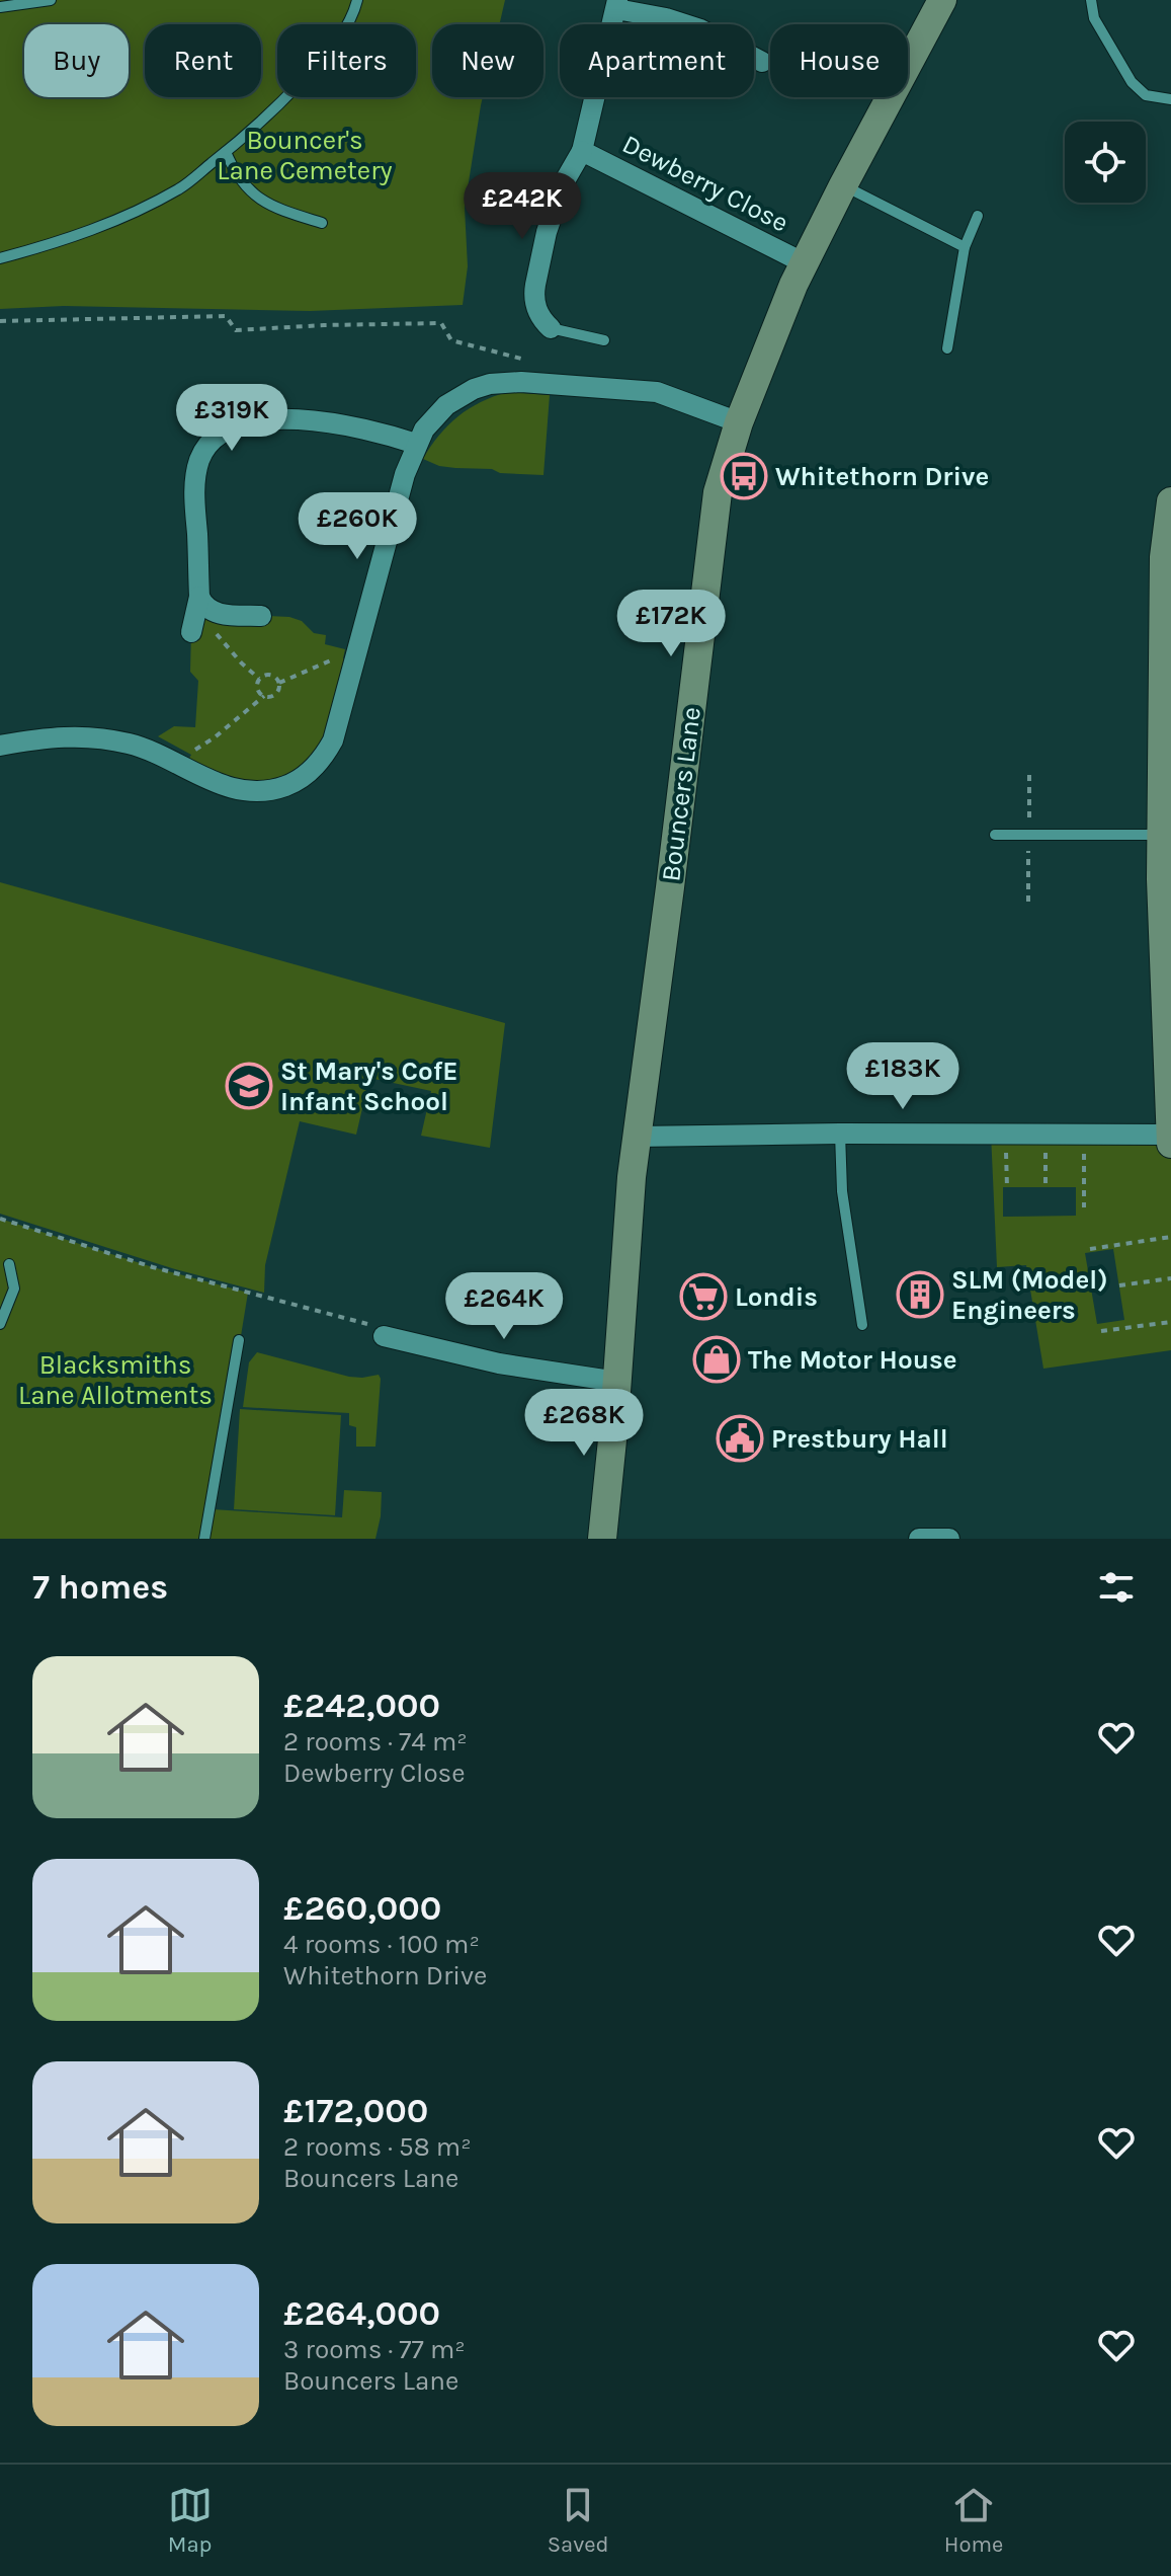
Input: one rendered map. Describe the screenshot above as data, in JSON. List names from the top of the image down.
{
  "streets": {
    "street": ["Dewberry Close", "Bouncers Lane"]
  },
  "crossings": [
    ["Dewberry Close", "Bouncers Lane"]
  ],
  "parks": ["Bouncer's Lane Cemetery", "Blacksmiths Lane Allotments"],
  "places": {
    "bus stop": ["Whitethorn Drive"],
    "school or university": ["St Mary's CofE Infant School"],
    "building": ["SLM (Model) Engineers"],
    "supermarket": ["Londis"],
    "shop": ["The Motor House"],
    "public building": ["Prestbury Hall"]
  },
  "page": {
    "chip": [
      "Buy",
      "Rent",
      "Filters",
      "New",
      "Apartment",
      "House"
    ],
    "price": [
      "£242K",
      "£319K",
      "£260K",
      "£172K",
      "£183K",
      "£264K",
      "£268K"
    ],
    "heading": "7 homes",
    "list": [
      {
        "name": "£242,000",
        "note": "2 rooms · 74 m² · Dewberry Close"
      },
      {
        "name": "£260,000",
        "note": "4 rooms · 100 m² · Whitethorn Drive"
      },
      {
        "name": "£172,000",
        "note": "2 rooms · 58 m² · Bouncers Lane"
      },
      {
        "name": "£264,000",
        "note": "3 rooms · 77 m² · Bouncers Lane"
      }
    ],
    "tabs": ["Map", "Saved", "Home"]
  }
}
